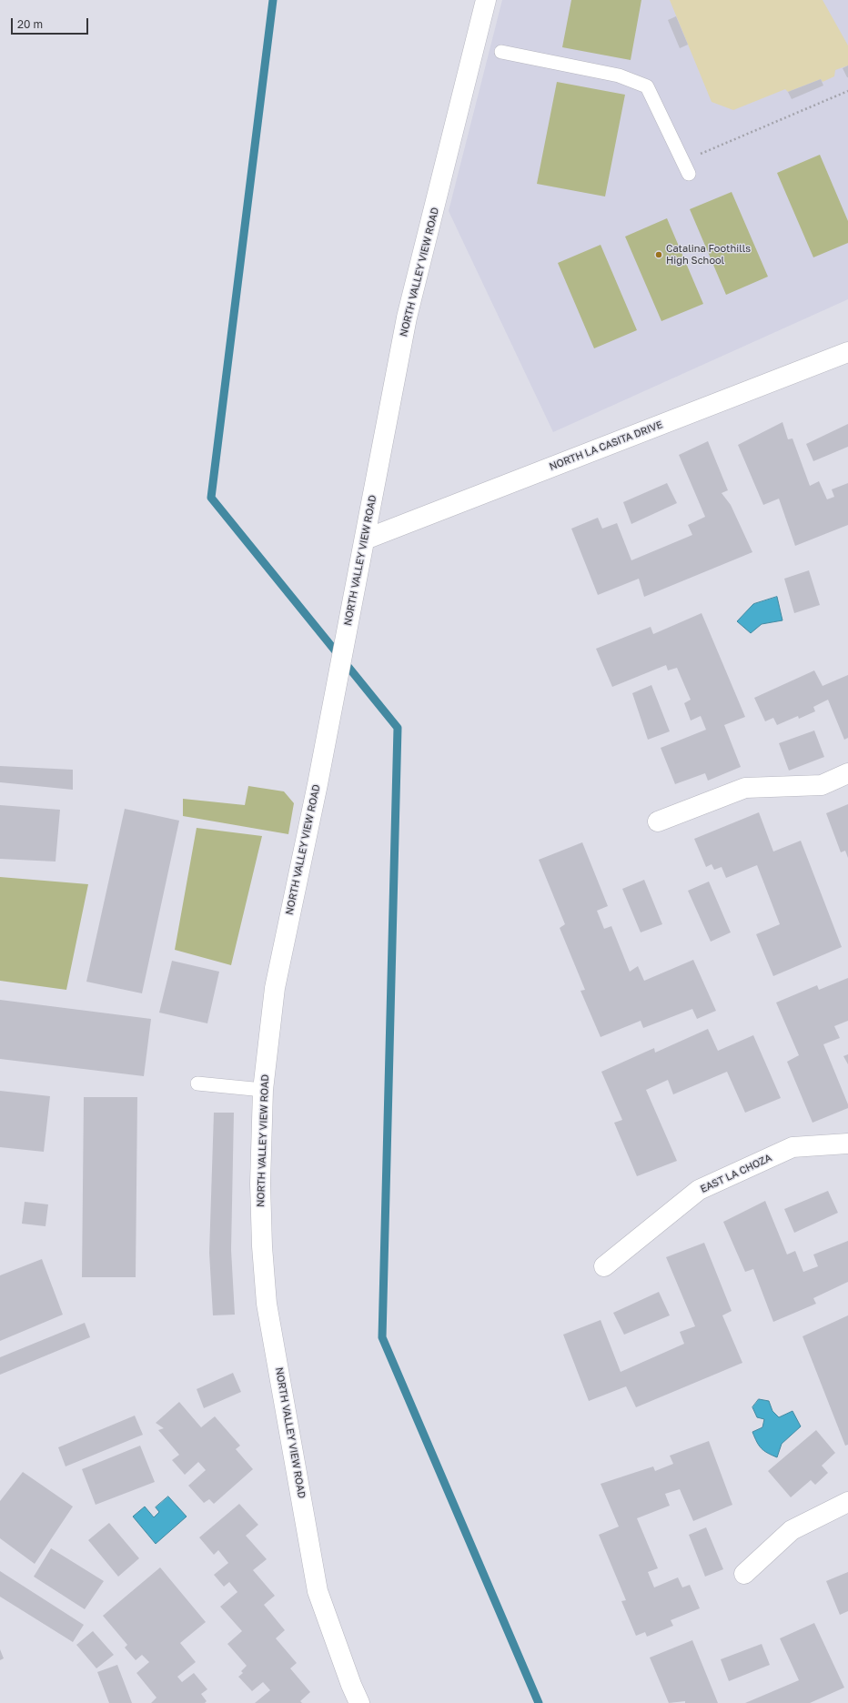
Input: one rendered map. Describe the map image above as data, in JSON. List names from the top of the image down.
{
  "streets": {
    "street": ["NORTH VALLEY VIEW ROAD", "NORTH LA CASITA DRIVE", "EAST LA CHOZA"]
  },
  "crossings": [
    ["NORTH VALLEY VIEW ROAD", "NORTH LA CASITA DRIVE"]
  ],
  "places": ["Catalina Foothills High School"],
  "scale_bar": "20 m"
}
